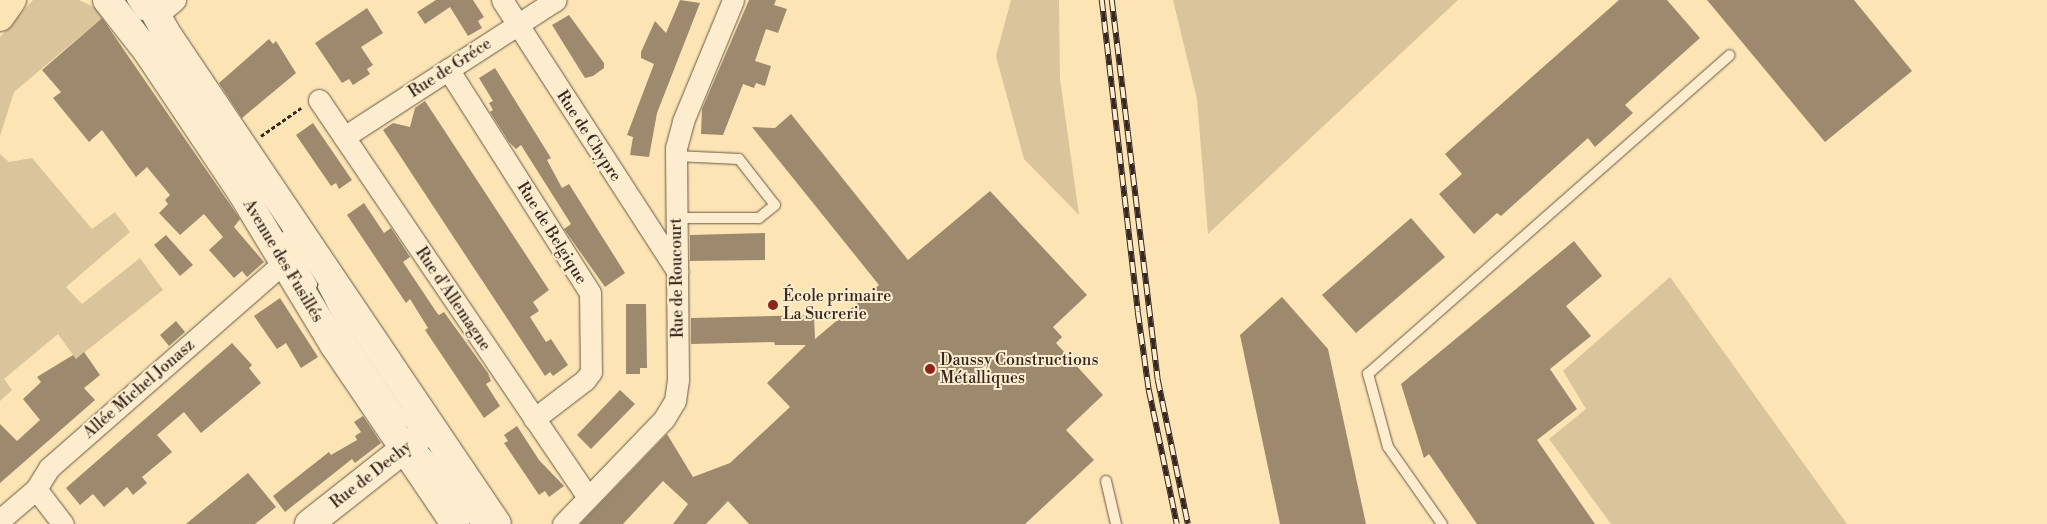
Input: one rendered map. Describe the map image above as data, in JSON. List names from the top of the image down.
{
  "streets": {
    "main road": ["Avenue des Fusillés", "Rue de Dechy"],
    "street": [
      "Rue de Gréce",
      "Rue de Chypre",
      "Rue de Belgique",
      "Rue de Roucourt",
      "Rue d'Allemagne",
      "Allée Michel Jonasz"
    ]
  },
  "crossings": [
    ["Rue de Gréce", "Rue de Chypre"],
    ["Rue de Gréce", "Rue de Belgique"],
    ["Rue de Gréce", "Rue d'Allemagne"],
    ["Rue de Chypre", "Rue de Roucourt"],
    ["Rue de Belgique", "Rue d'Allemagne"],
    ["Avenue des Fusillés", "Allée Michel Jonasz"],
    ["Avenue des Fusillés", "Rue de Dechy"],
    ["Rue de Roucourt", "Rue d'Allemagne"]
  ],
  "places": ["École primaire La Sucrerie", "Daussy Constructions Métalliques"]
}
